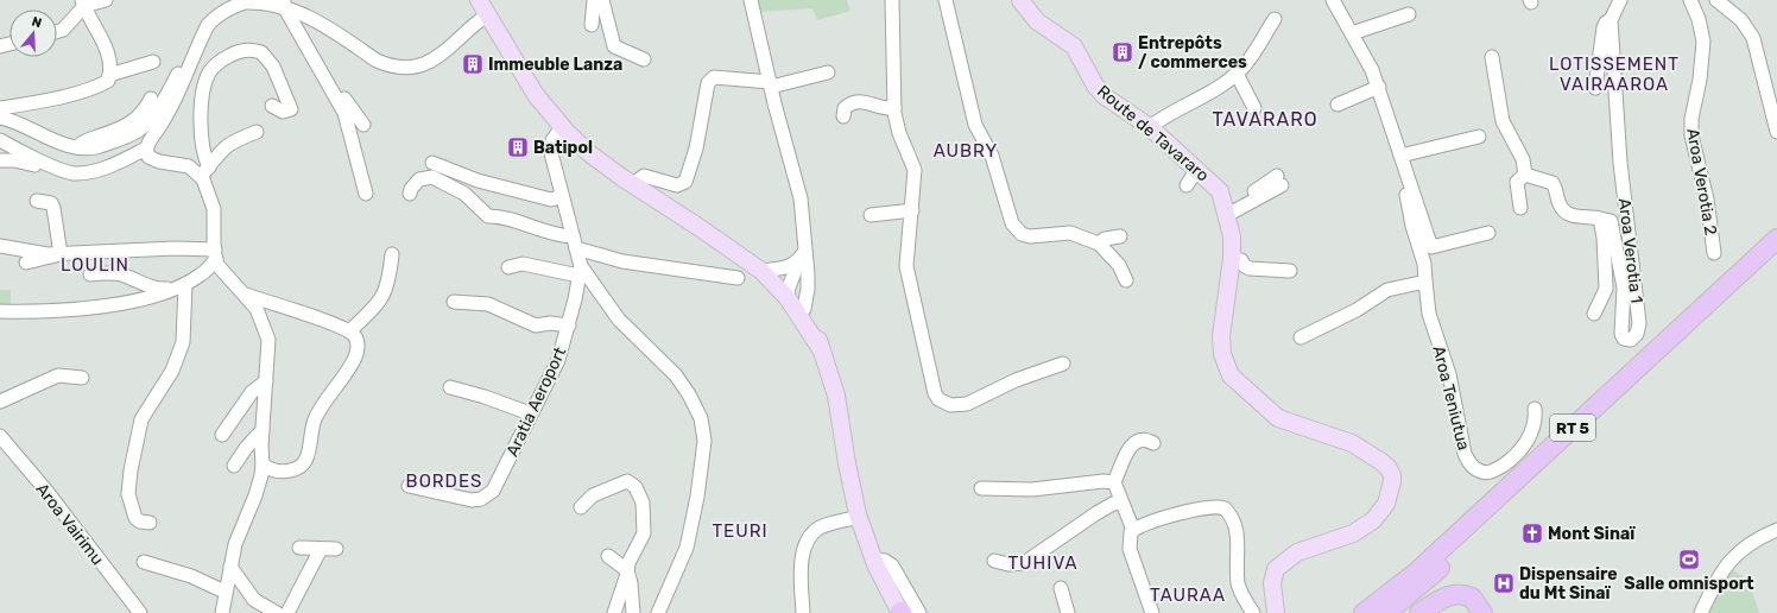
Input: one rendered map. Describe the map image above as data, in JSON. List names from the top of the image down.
{
  "streets": {
    "highway": ["RT 5"],
    "main road": ["Route de Tavararo"],
    "street": [
      "Aroa Verotia 2",
      "Aroa Verotia 1",
      "Aroa Teniutua",
      "Aratia Aeroport",
      "Aroa Vairimu"
    ]
  },
  "districts": [
    "LOTISSEMENT VAIRAAROA",
    "TAVARARO",
    "AUBRY",
    "LOULIN",
    "BORDES",
    "TEURI",
    "TUHIVA",
    "TAURAA"
  ],
  "places": {
    "building": ["Entrepôts / commerces", "Immeuble Lanza", "Batipol"],
    "church": ["Mont Sinaï"],
    "sports": ["Salle omnisport"],
    "hospital": ["Dispensaire du Mt Sinaï"]
  },
  "north": "top"
}
